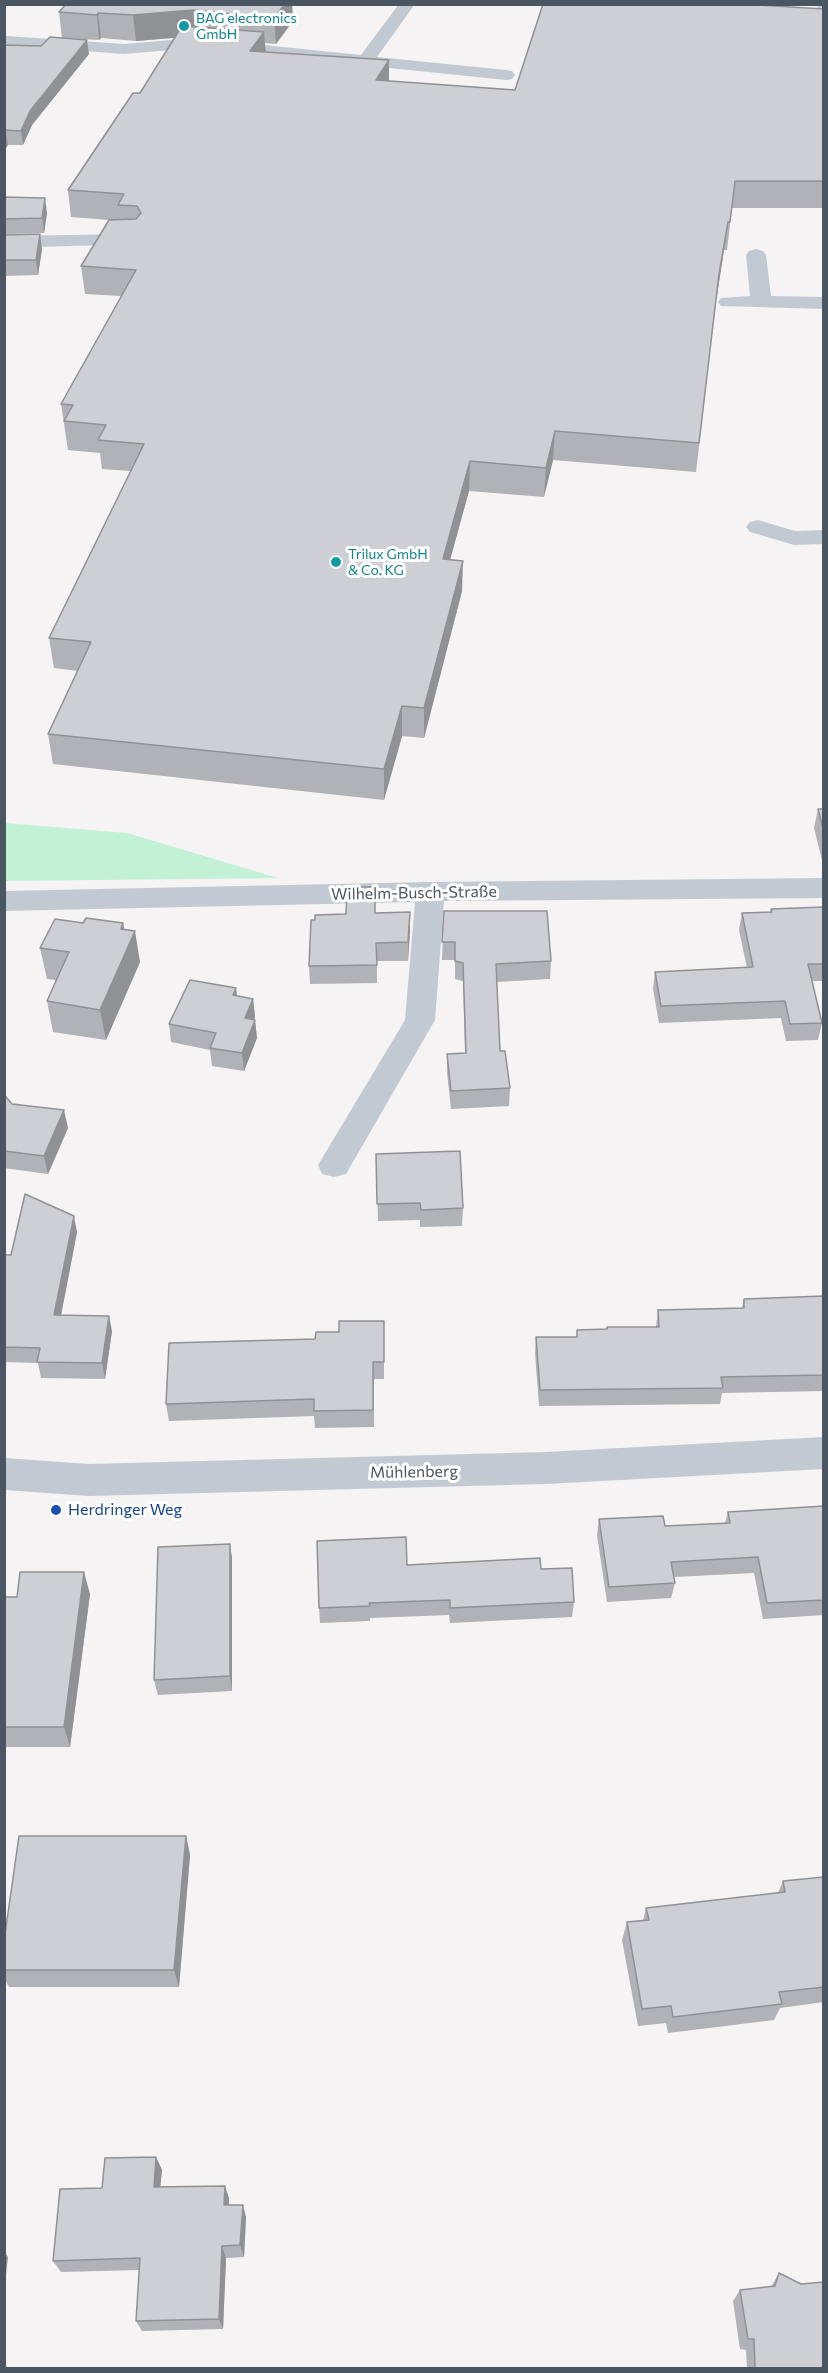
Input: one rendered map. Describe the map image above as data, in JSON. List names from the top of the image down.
{
  "streets": {
    "street": ["Wilhelm-Busch-Straße", "Mühlenberg"]
  },
  "places": ["BAG electronics GmbH", "Trilux GmbH & Co. KG", "Herdringer Weg"]
}
